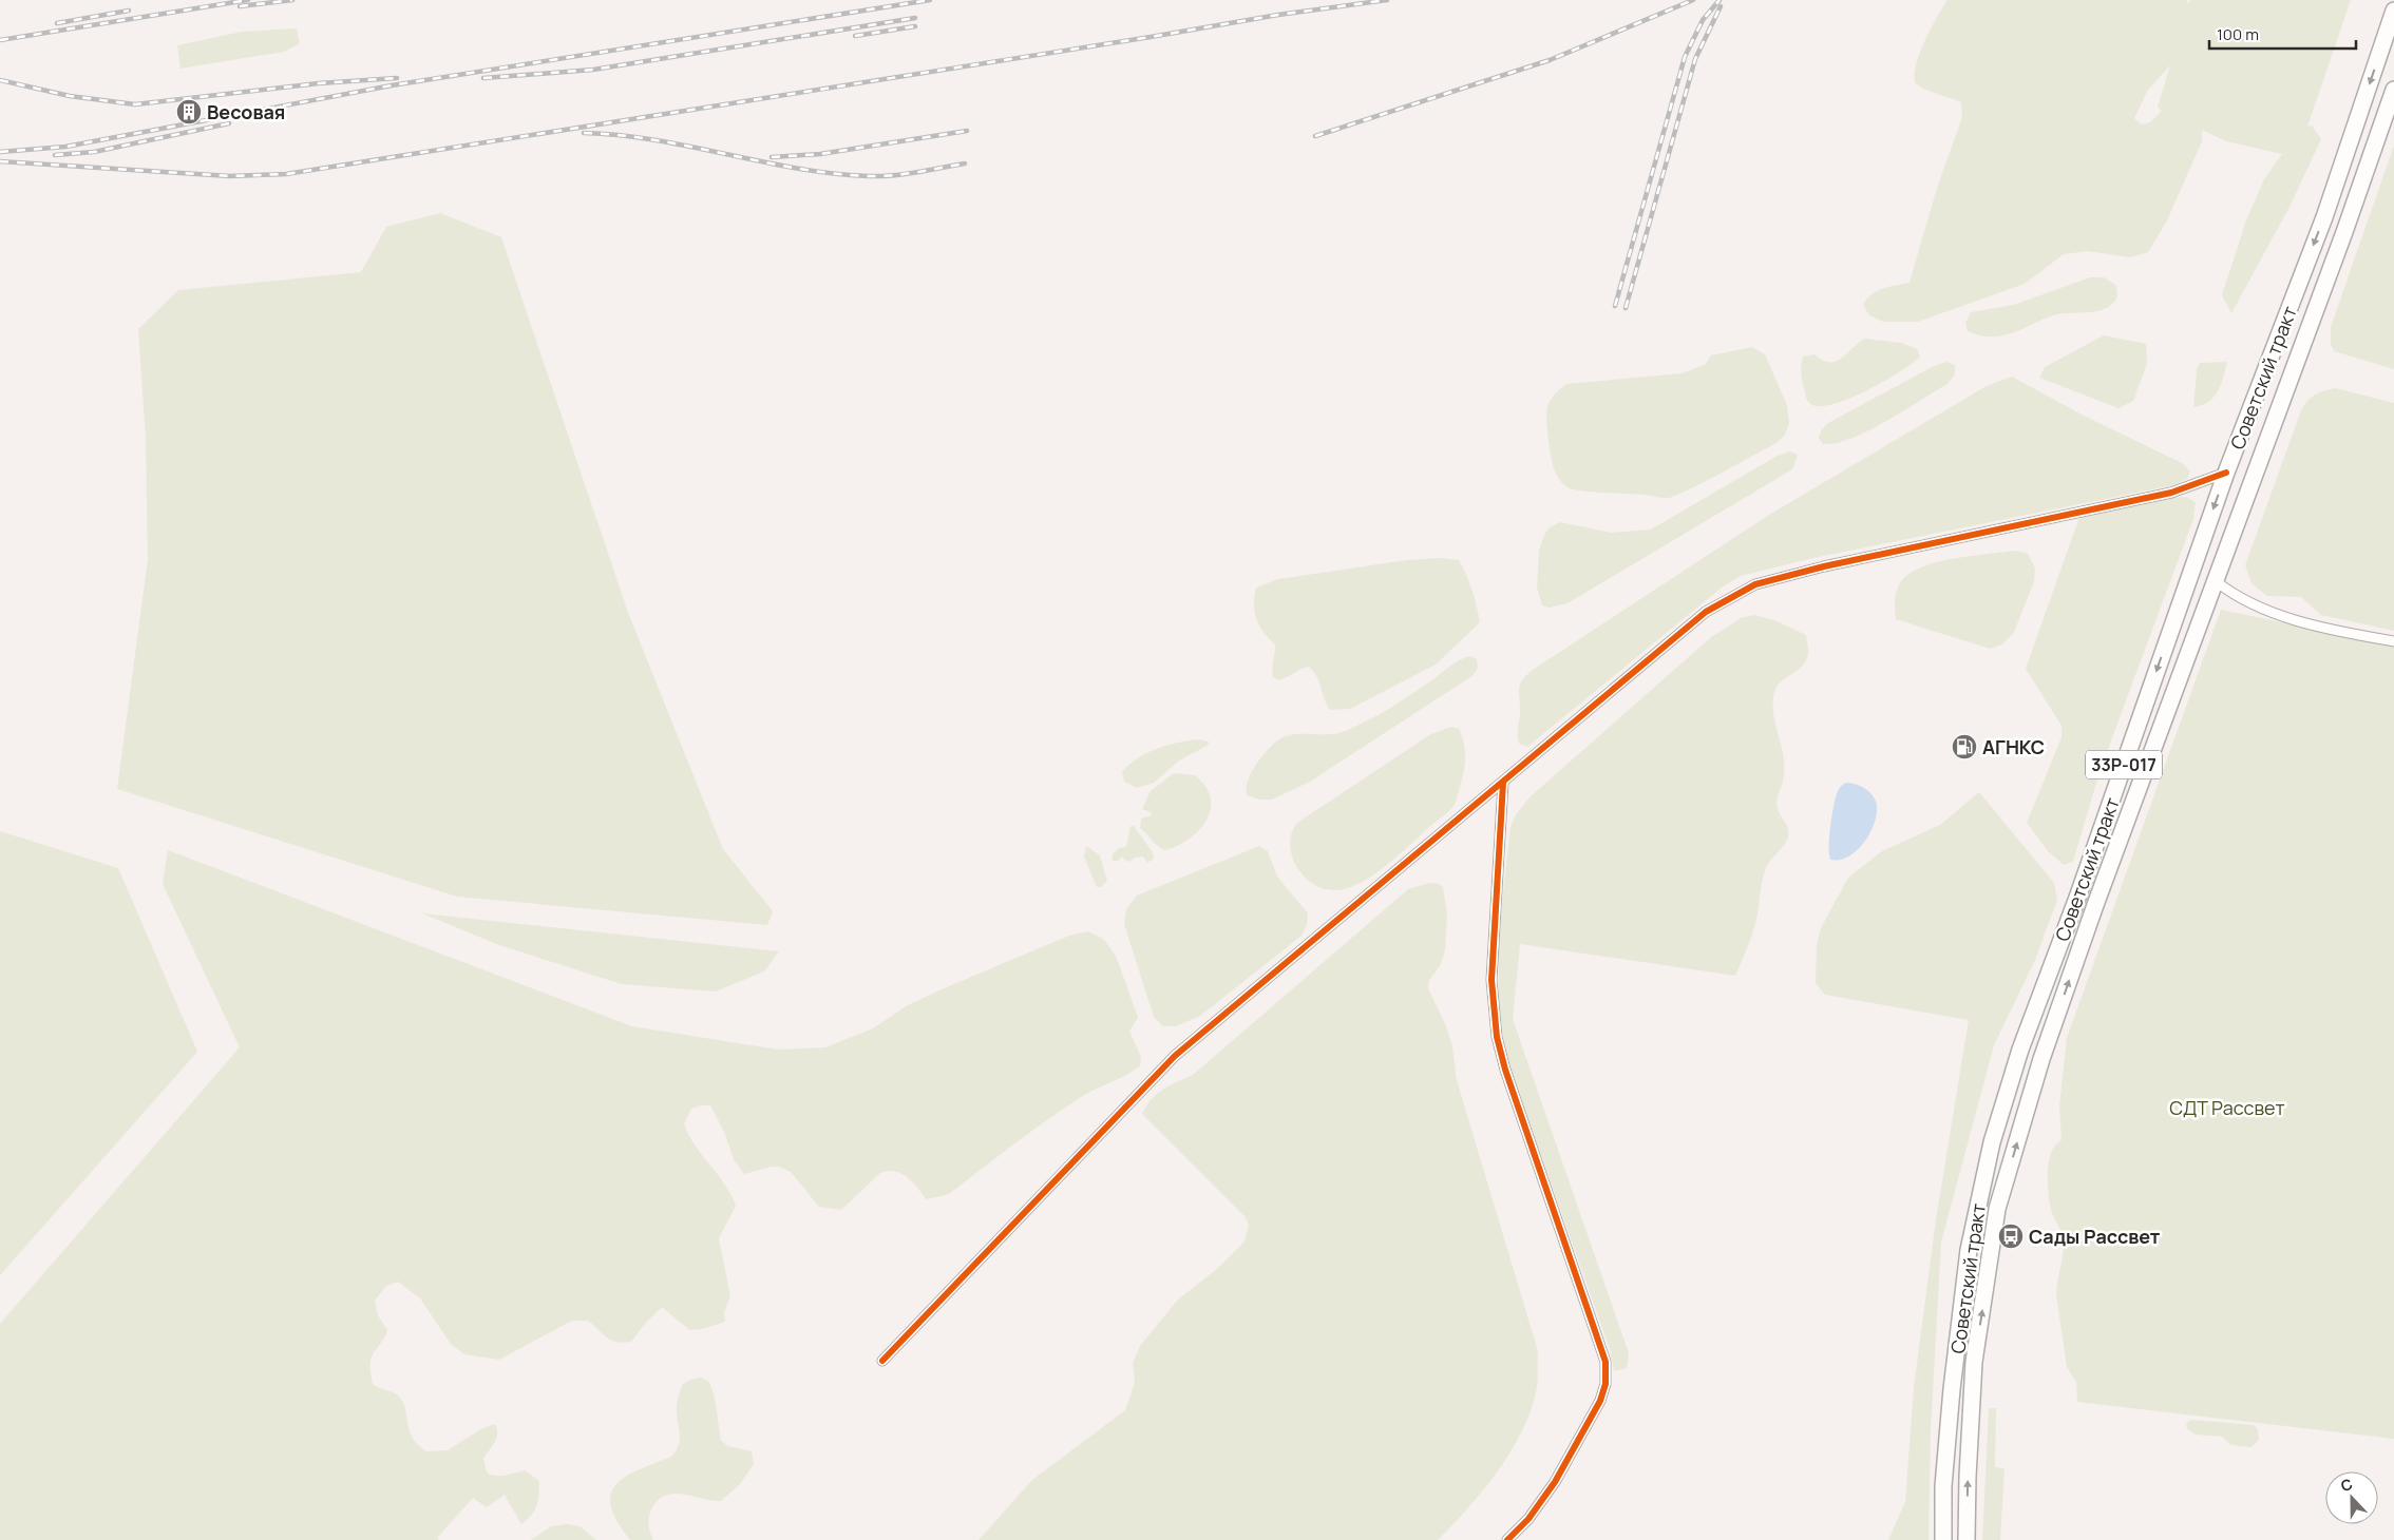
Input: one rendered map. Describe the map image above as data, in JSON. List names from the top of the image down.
{
  "streets": {
    "highway": ["Советский тракт", "33Р-017"]
  },
  "parks": ["СДТ Рассвет"],
  "places": {
    "building": ["Весовая"],
    "fuel station": ["АГНКС"],
    "bus stop": ["Сады Рассвет"]
  },
  "scale_bar": "100 m",
  "north": "top"
}
